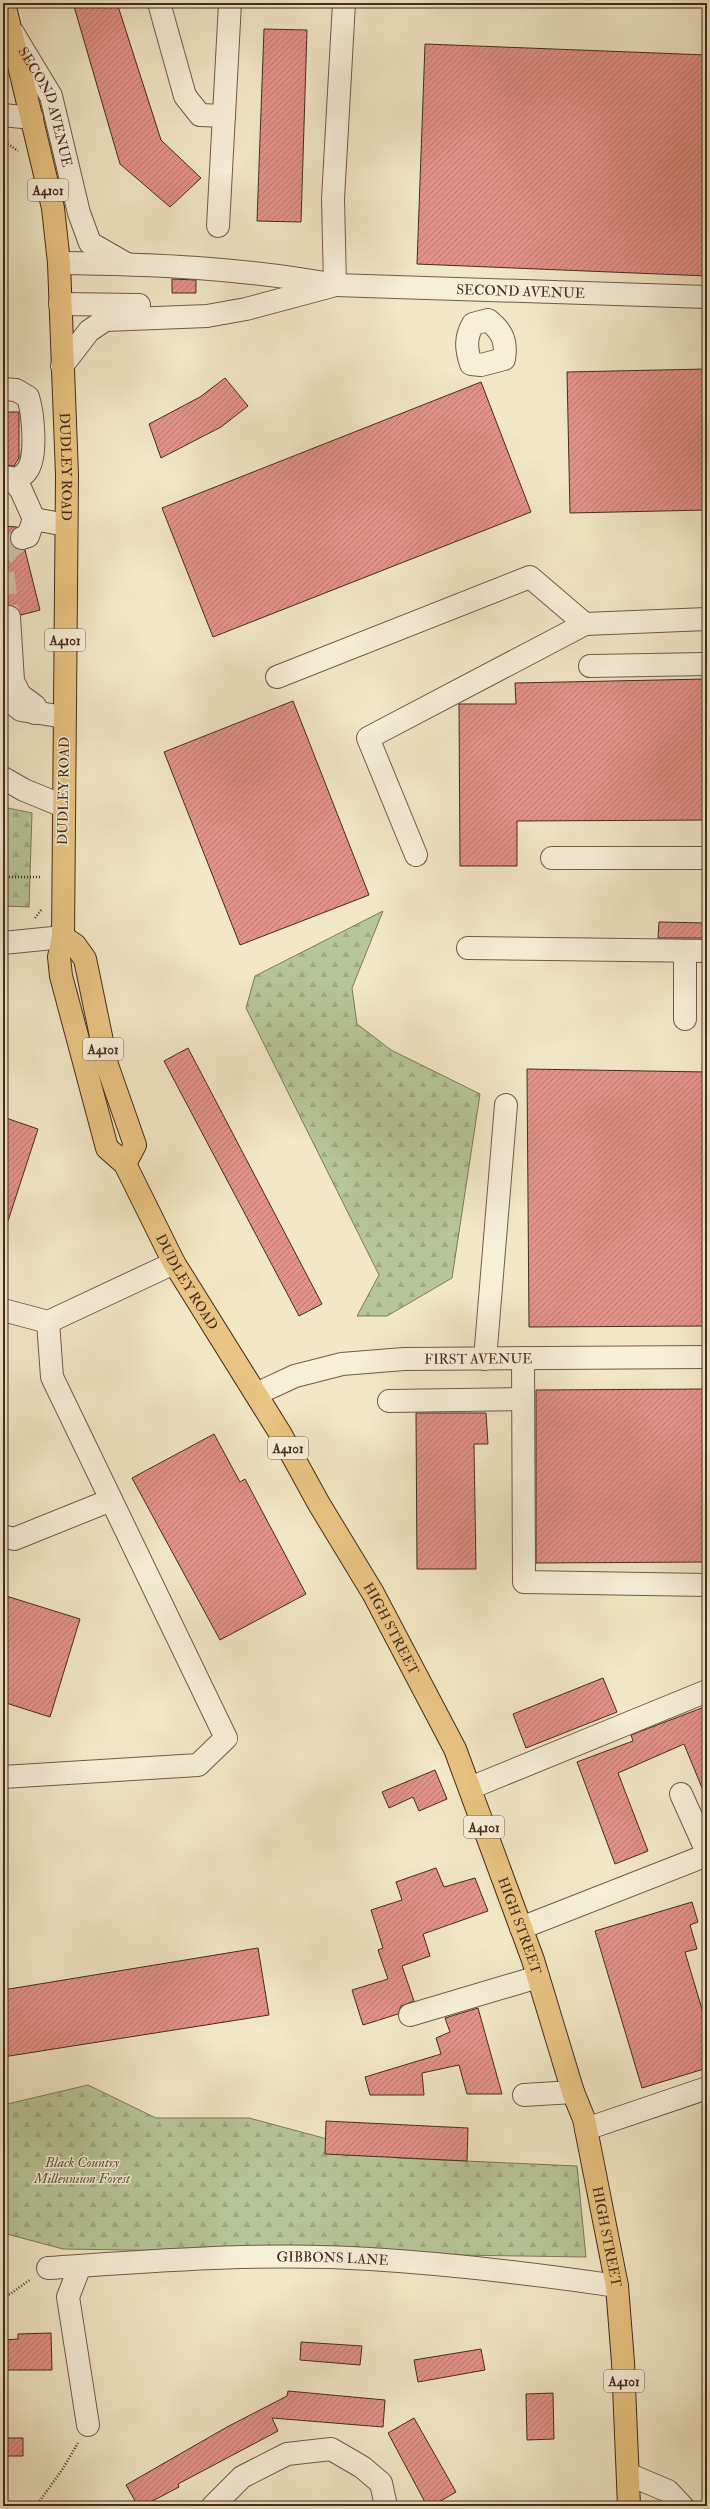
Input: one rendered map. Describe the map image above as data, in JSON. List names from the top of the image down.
{
  "streets": {
    "main road": ["A4101", "DUDLEY ROAD", "HIGH STREET"],
    "street": ["SECOND AVENUE", "FIRST AVENUE", "GIBBONS LANE"]
  },
  "crossings": [
    ["SECOND AVENUE", "DUDLEY ROAD"],
    ["DUDLEY ROAD", "FIRST AVENUE"],
    ["DUDLEY ROAD", "HIGH STREET"],
    ["FIRST AVENUE", "HIGH STREET"],
    ["HIGH STREET", "GIBBONS LANE"]
  ],
  "parks": ["Black Country Millennium Forest"]
}
